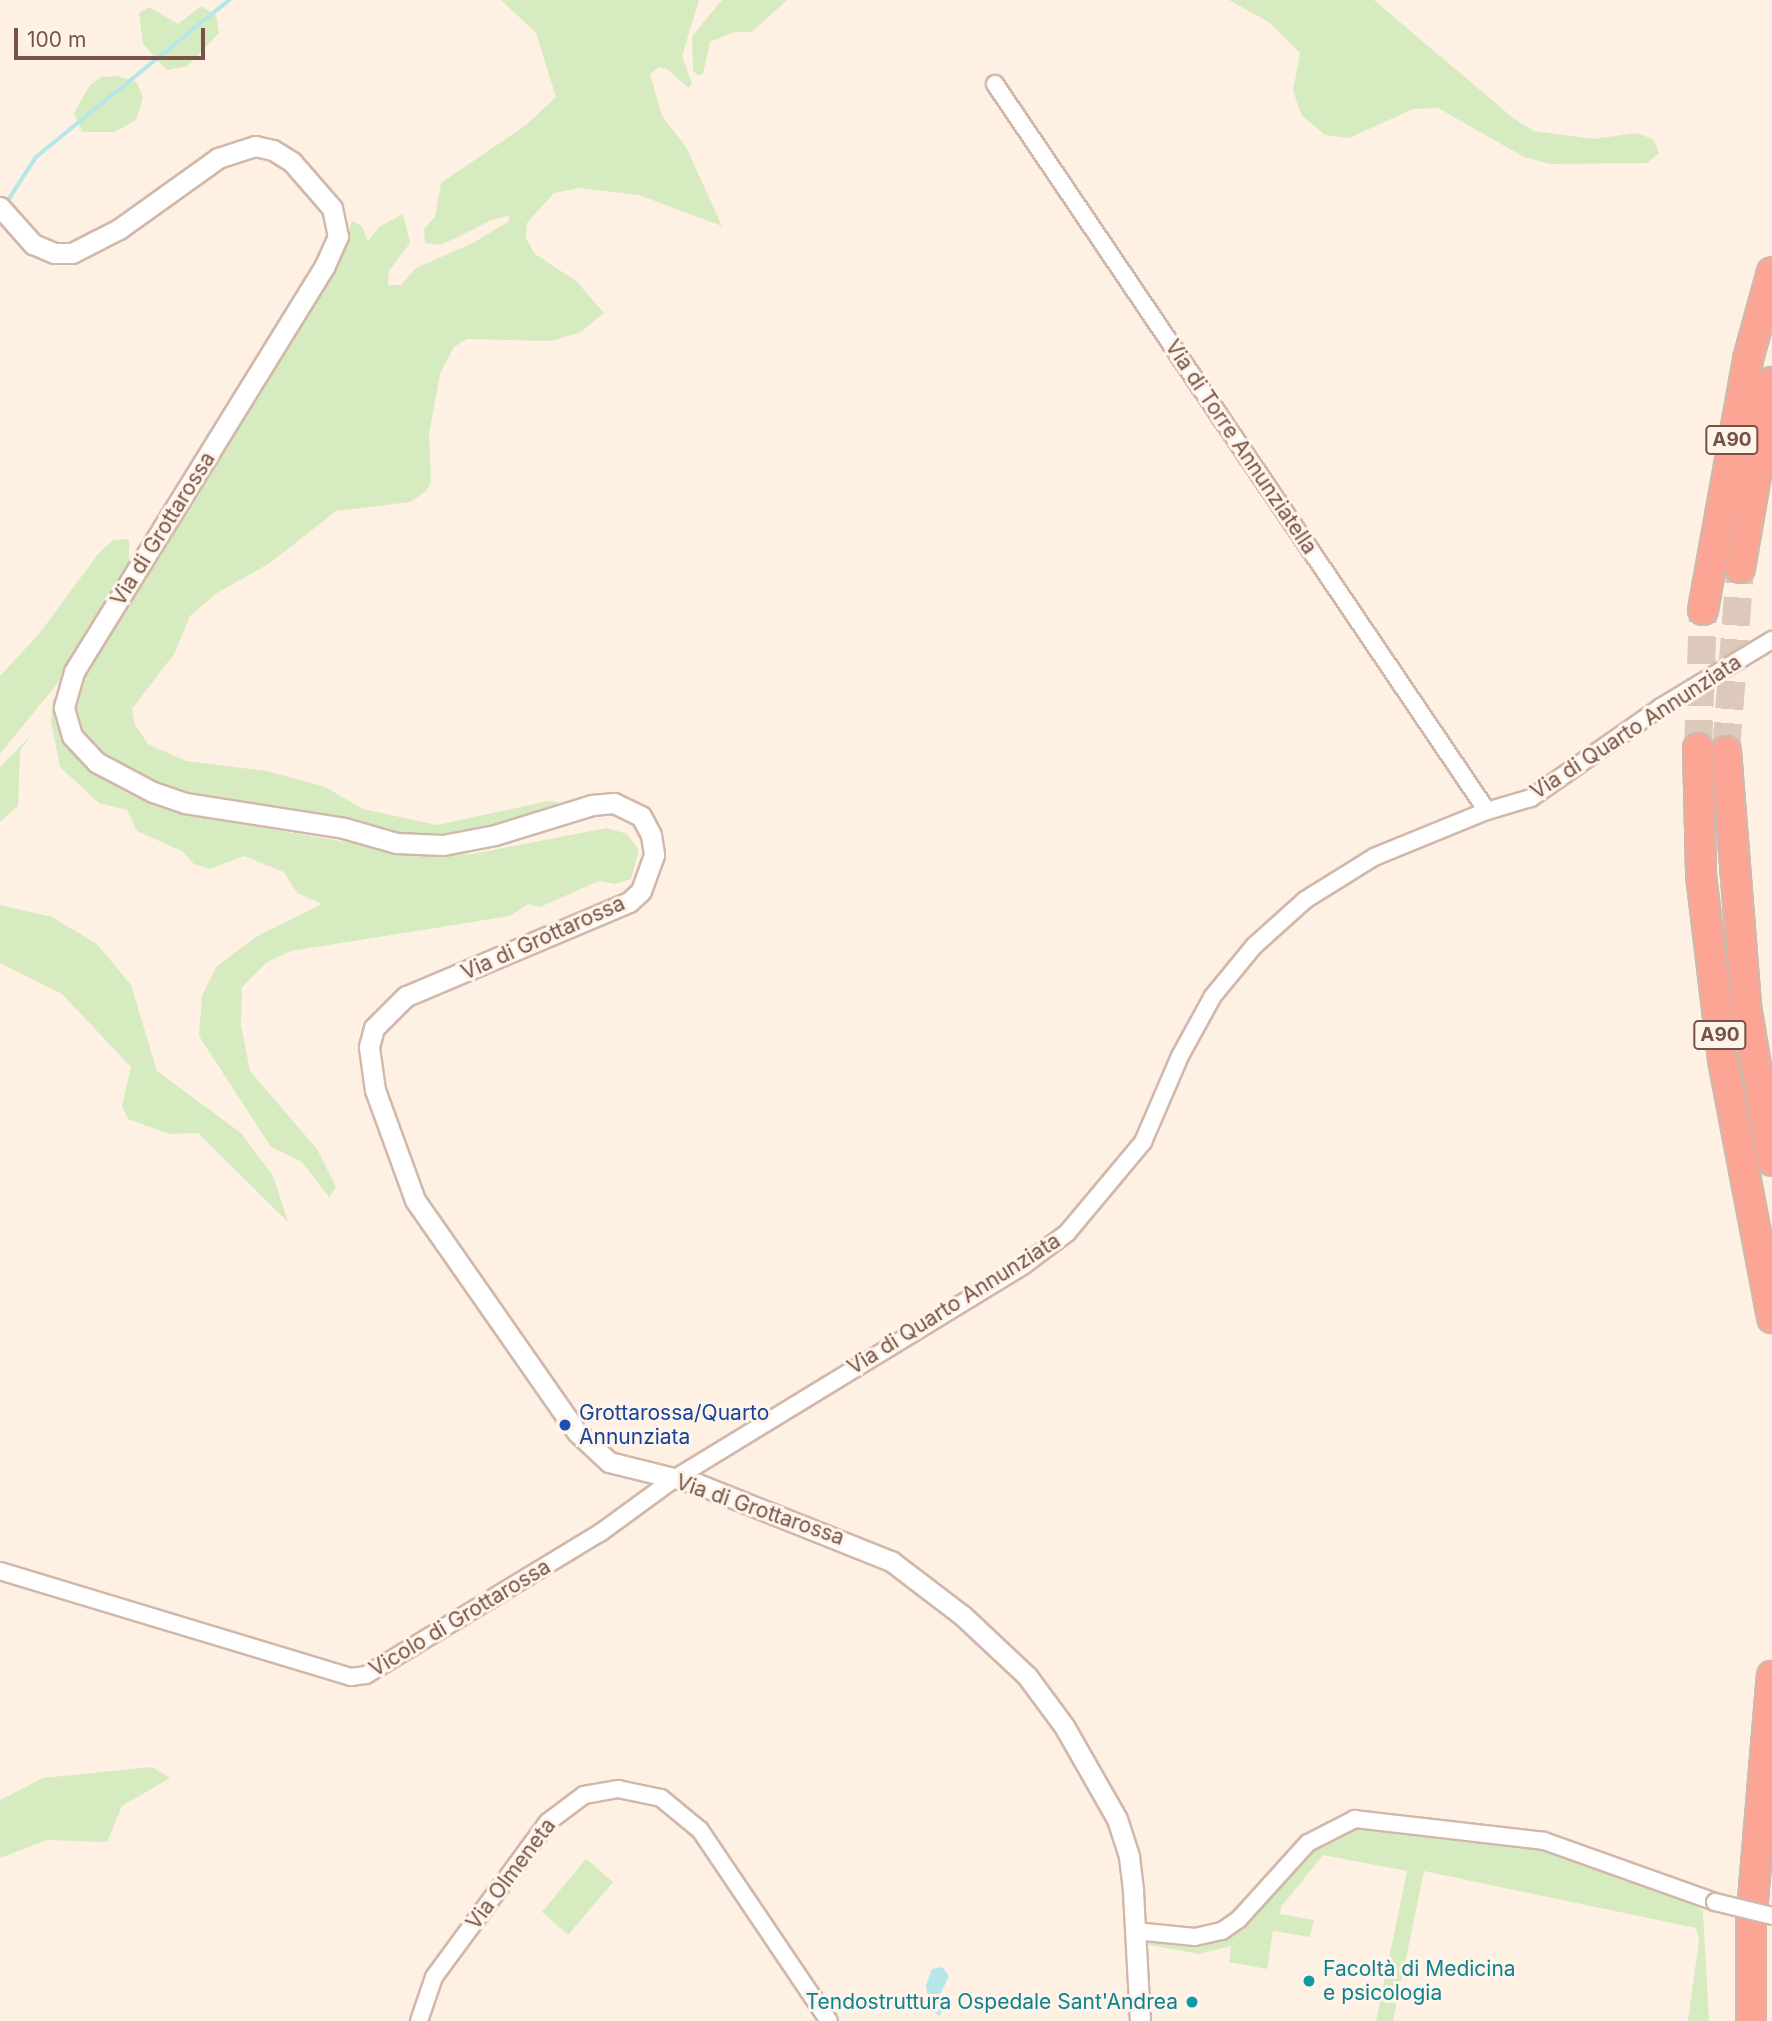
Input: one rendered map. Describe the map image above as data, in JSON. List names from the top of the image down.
{
  "streets": {
    "highway": ["A90"],
    "street": [
      "Via di Torre Annunziatella",
      "Via di Grottarossa",
      "Via di Quarto Annunziata",
      "Vicolo di Grottarossa",
      "Via Olmeneta"
    ]
  },
  "crossings": [
    ["Via di Torre Annunziatella", "Via di Quarto Annunziata"],
    ["Via di Grottarossa", "Via di Quarto Annunziata"],
    ["Via di Grottarossa", "Vicolo di Grottarossa"],
    ["Via di Quarto Annunziata", "Vicolo di Grottarossa"]
  ],
  "places": ["Grottarossa/Quarto Annunziata", "Facoltà di Medicina e psicologia", "Tendostruttura Ospedale Sant'Andrea"],
  "scale_bar": "100 m"
}
